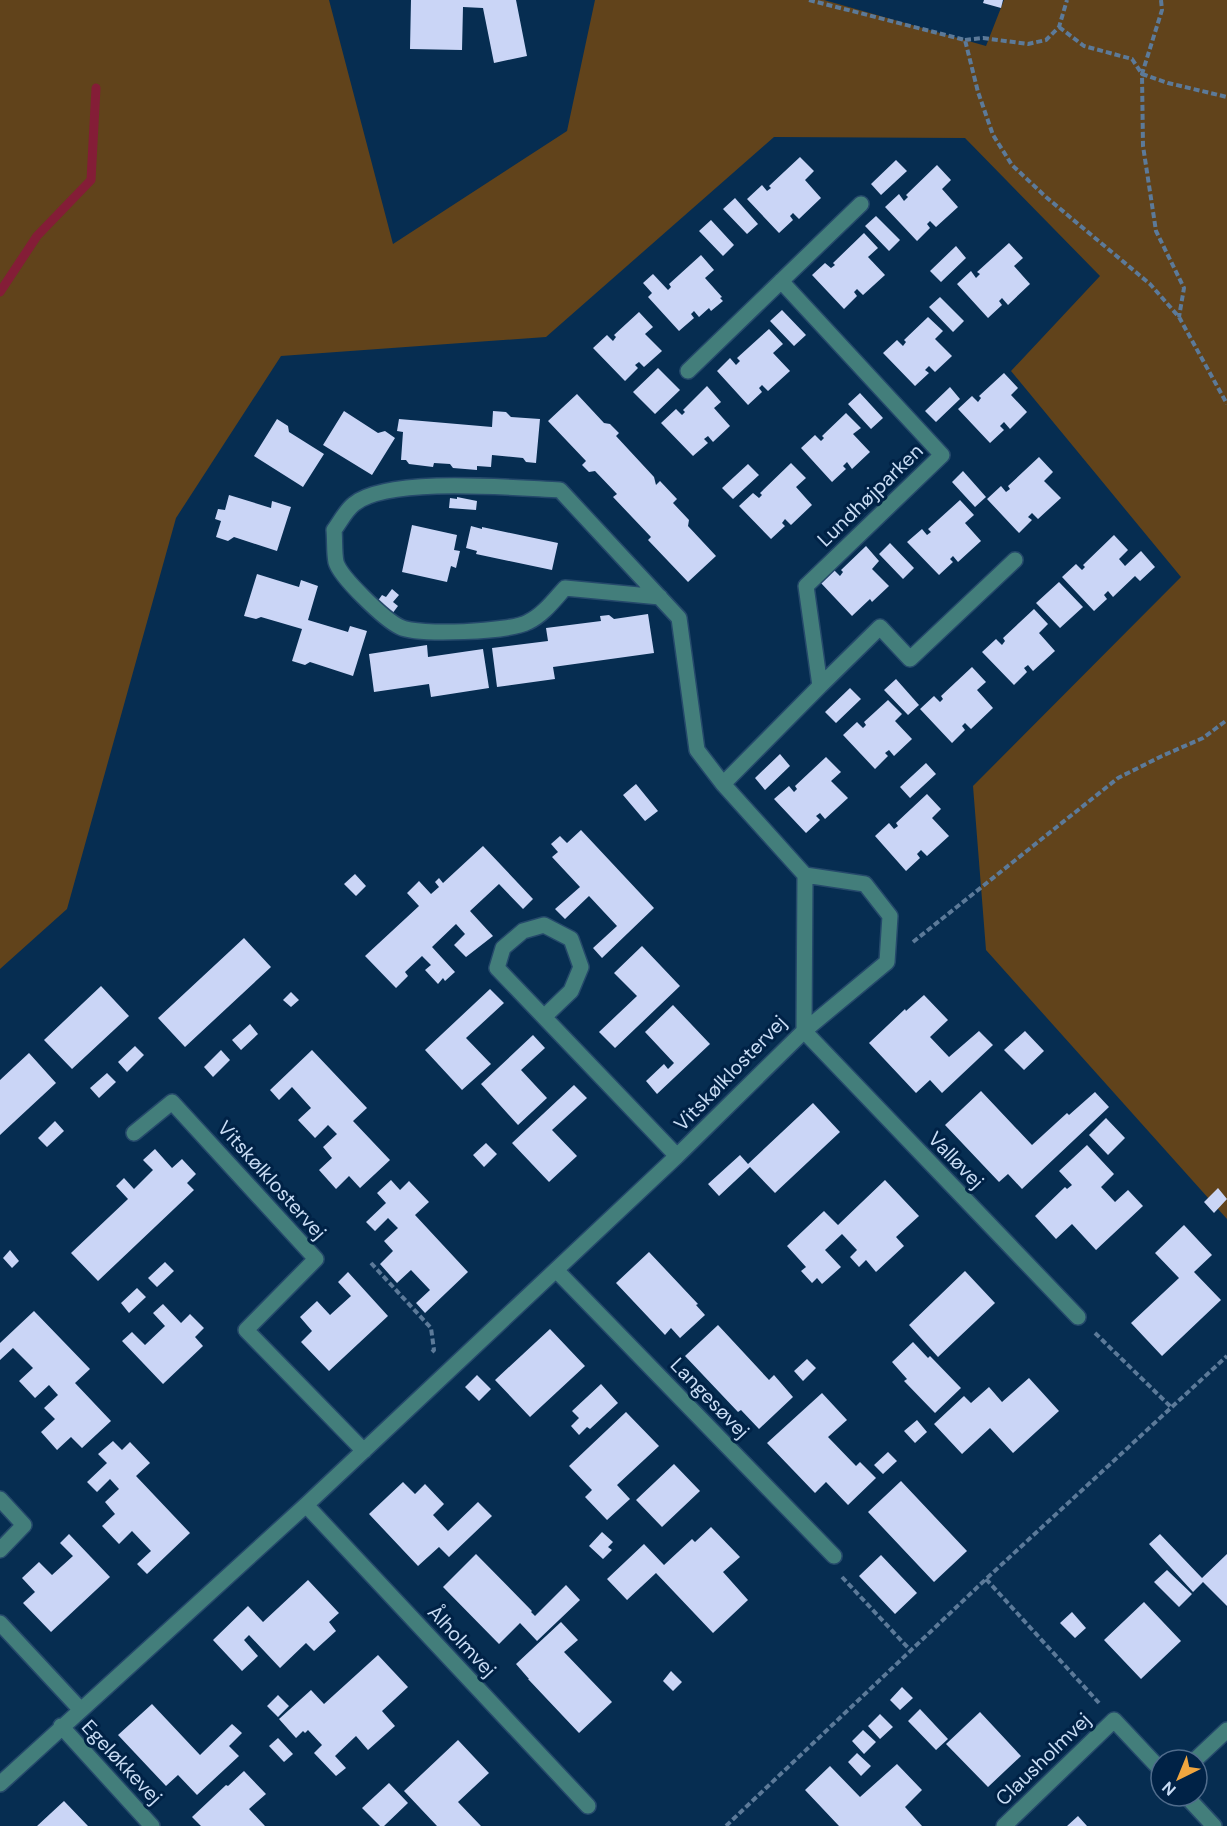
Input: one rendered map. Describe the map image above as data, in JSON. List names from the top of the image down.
{
  "streets": {
    "street": [
      "Lundhøjparken",
      "Vitskølklostervej",
      "Valløvej",
      "Langesøvej",
      "Ålholmvej",
      "Clausholmvej",
      "Egeløkkevej"
    ]
  },
  "crossings": [
    ["Vitskølklostervej", "Valløvej"],
    ["Vitskølklostervej", "Langesøvej"],
    ["Vitskølklostervej", "Ålholmvej"],
    ["Vitskølklostervej", "Egeløkkevej"]
  ],
  "north": "bottom left"
}
